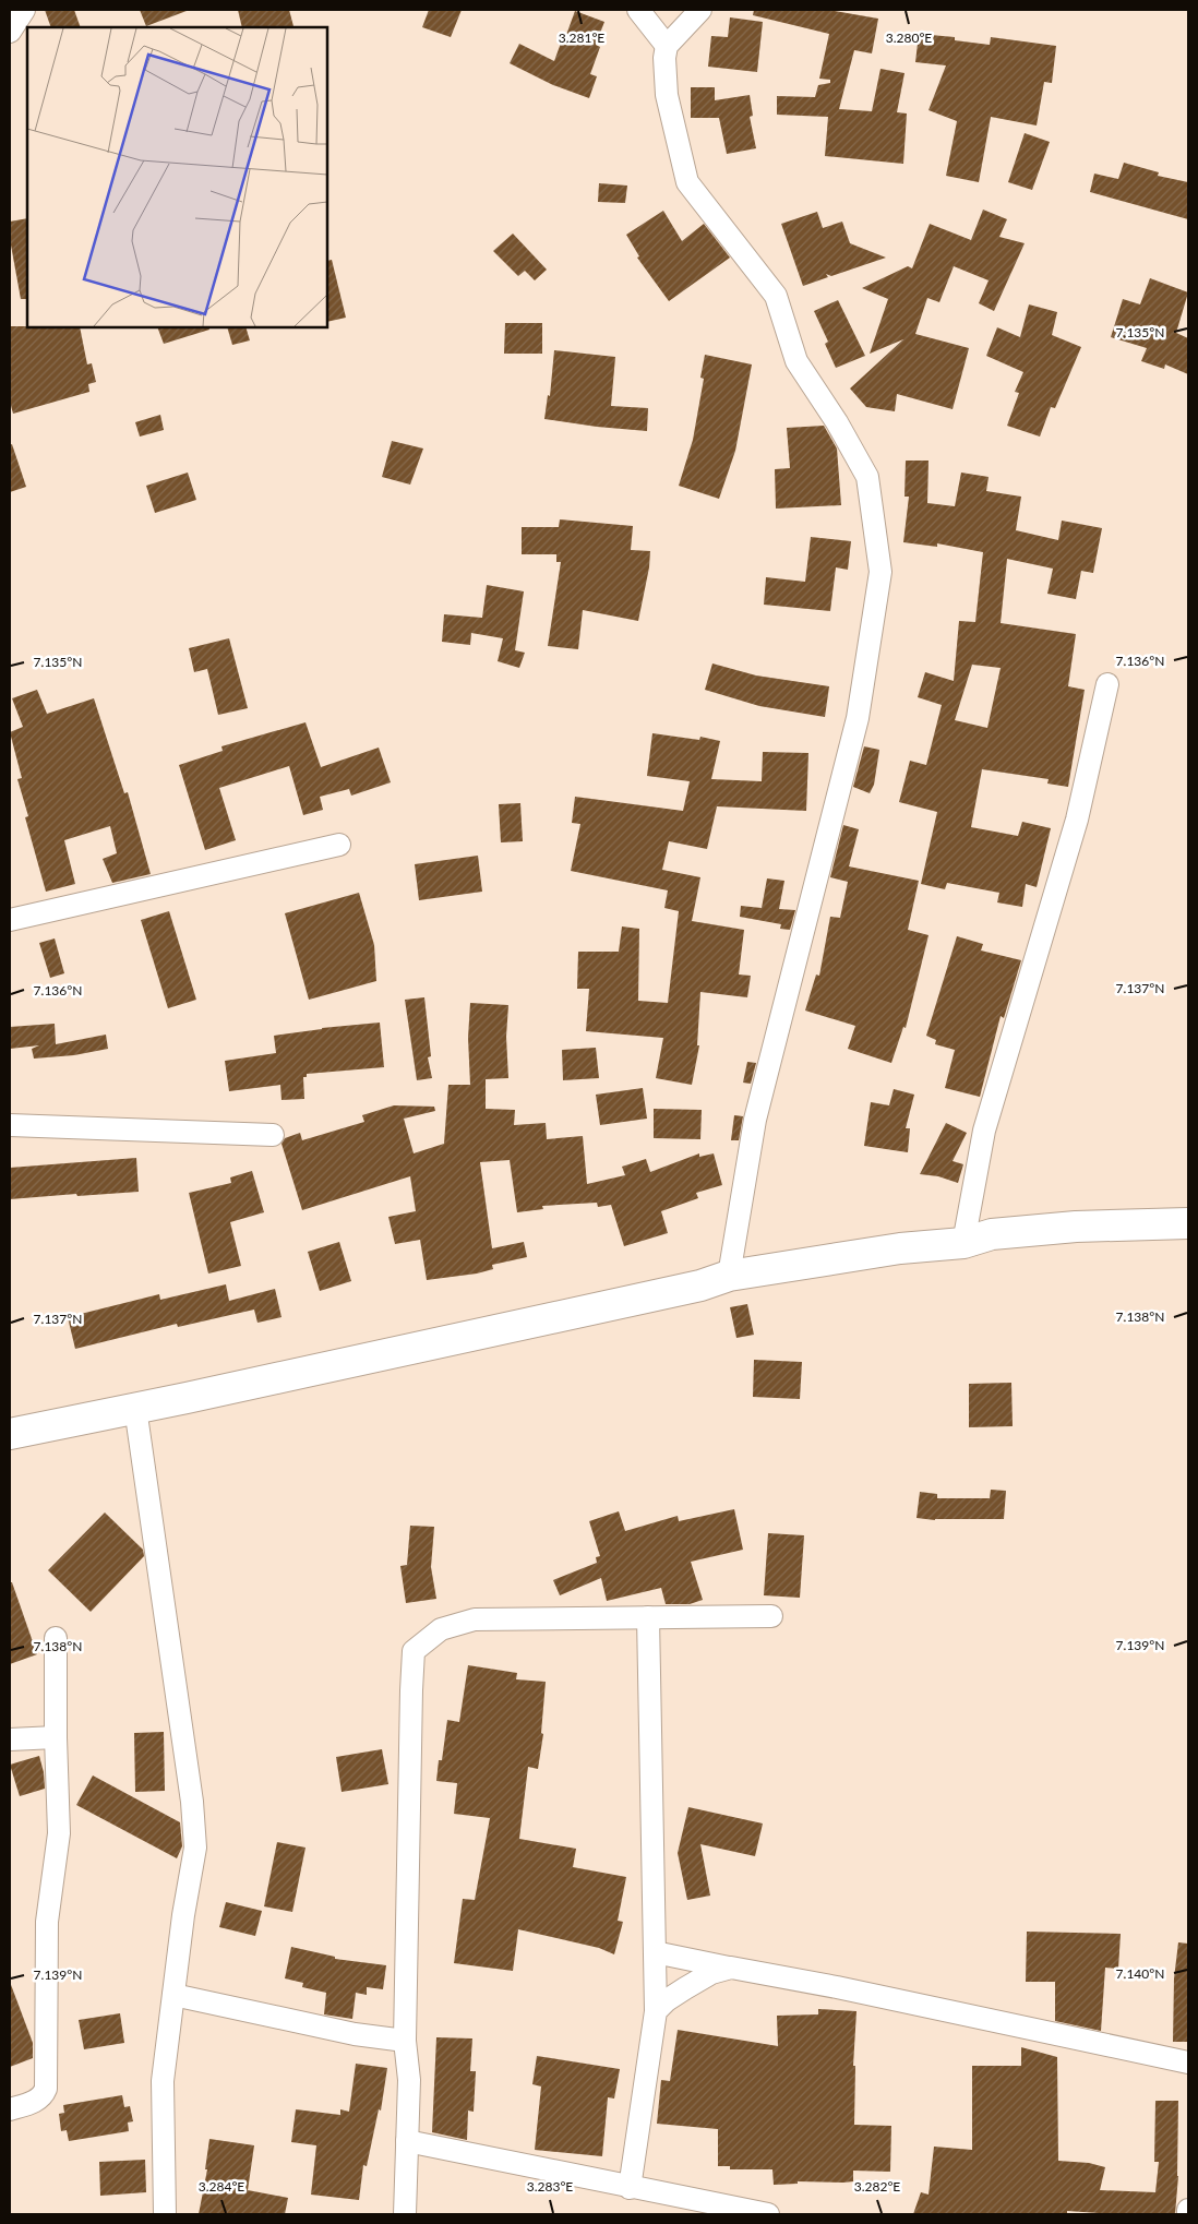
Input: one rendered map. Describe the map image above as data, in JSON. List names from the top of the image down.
{
  "coordinates": [
    "3.281°E",
    "3.280°E",
    "7.135°N",
    "7.136°N",
    "7.137°N",
    "7.138°N",
    "7.139°N",
    "7.140°N",
    "3.284°E",
    "3.283°E",
    "3.282°E"
  ]
}
